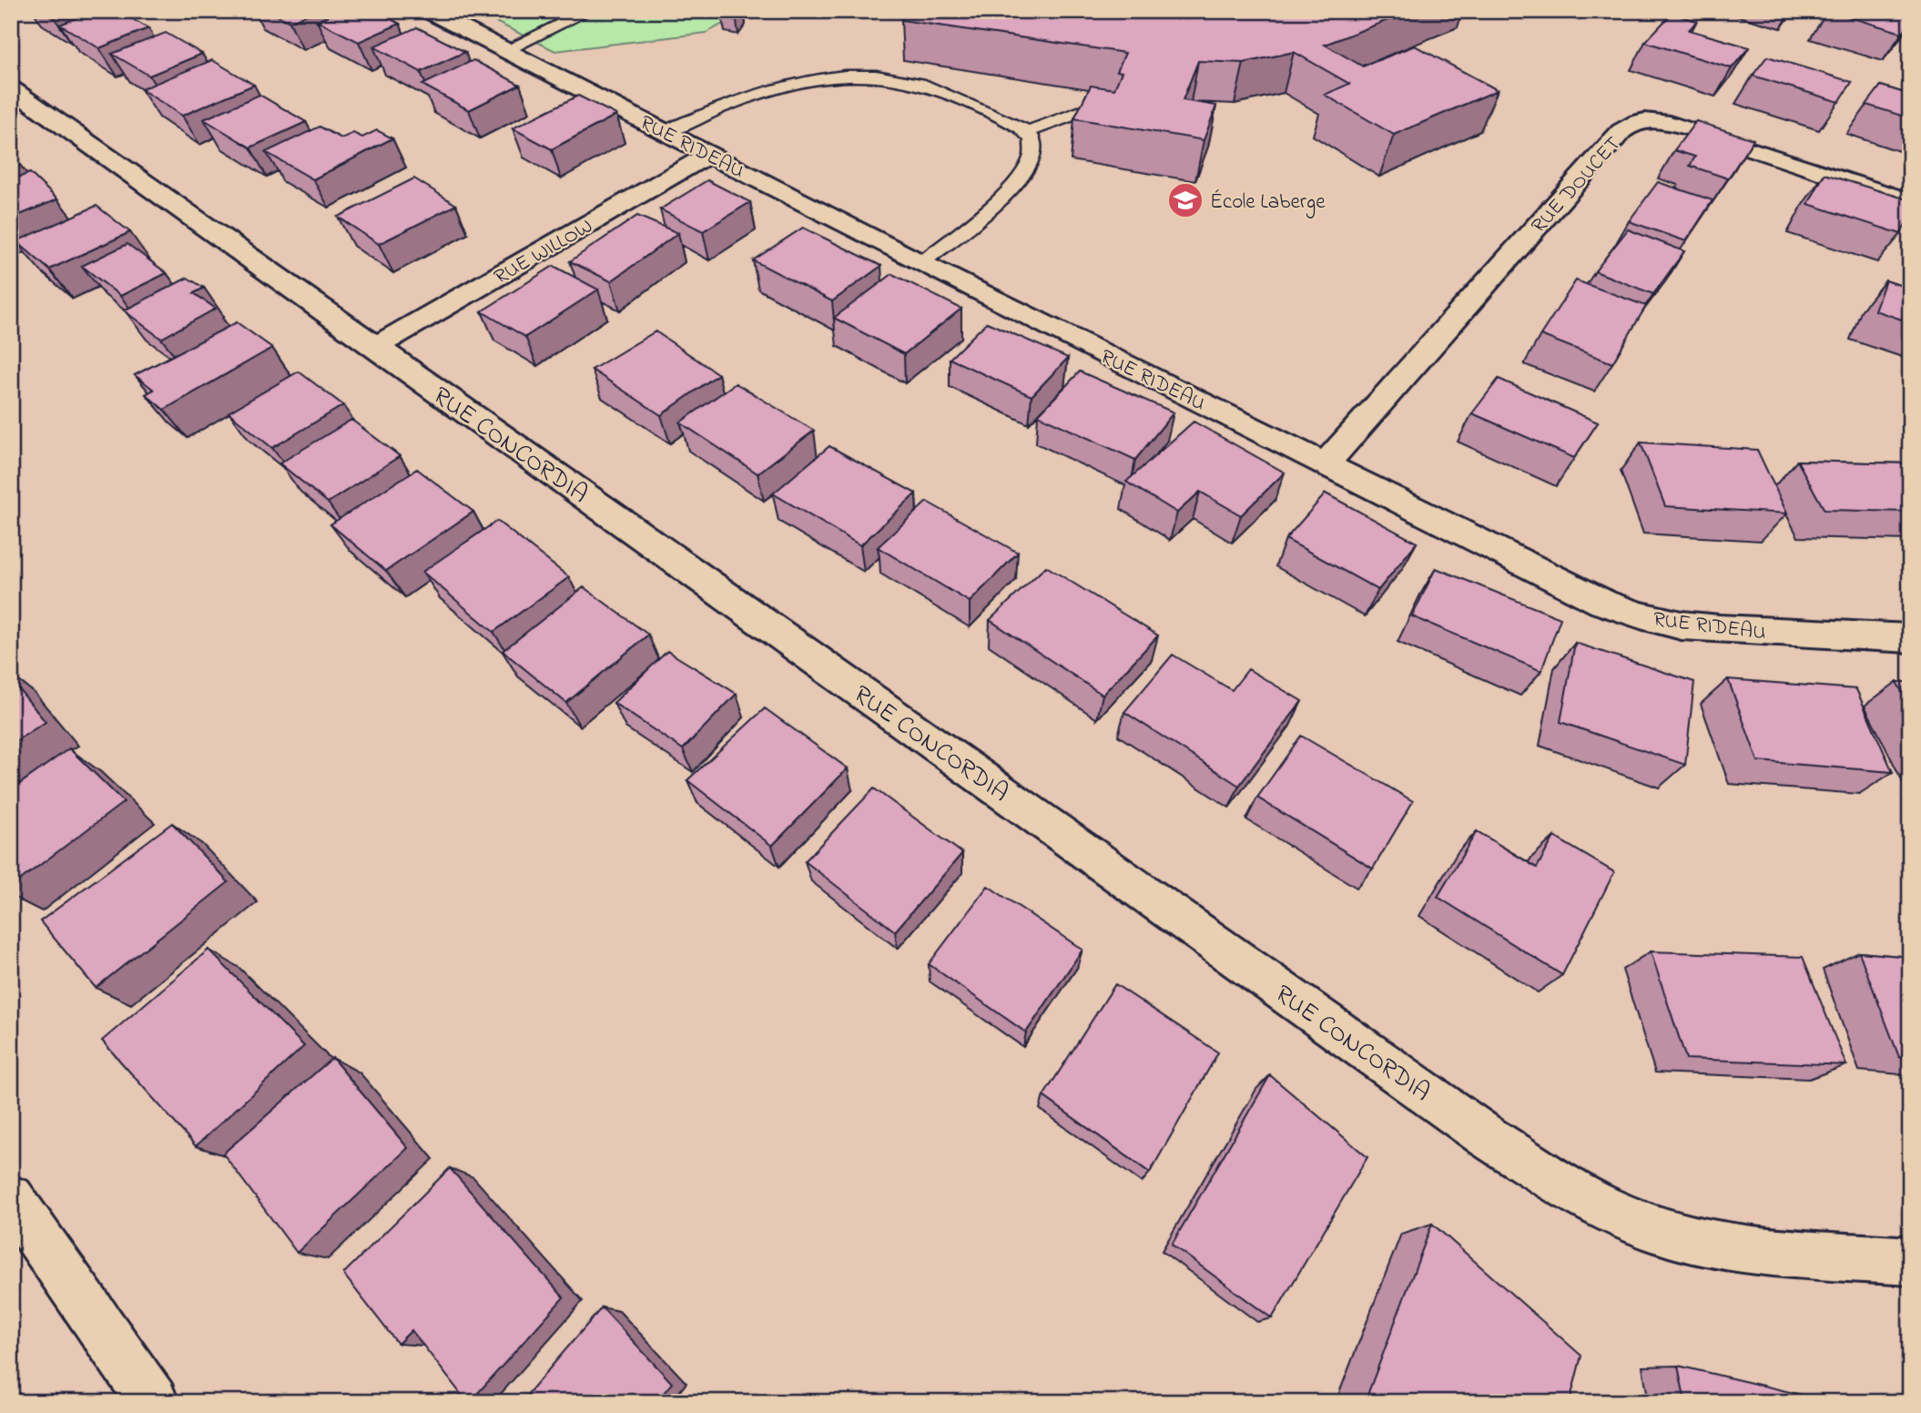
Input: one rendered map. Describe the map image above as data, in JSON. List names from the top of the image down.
{
  "streets": {
    "street": [
      "RUE RIDEAU",
      "RUE DOUCET",
      "RUE WILLOW",
      "RUE CONCORDIA"
    ]
  },
  "crossings": [
    ["RUE RIDEAU", "RUE DOUCET"],
    ["RUE RIDEAU", "RUE WILLOW"],
    ["RUE WILLOW", "RUE CONCORDIA"]
  ],
  "places": {
    "school or university": ["École Laberge"]
  }
}
